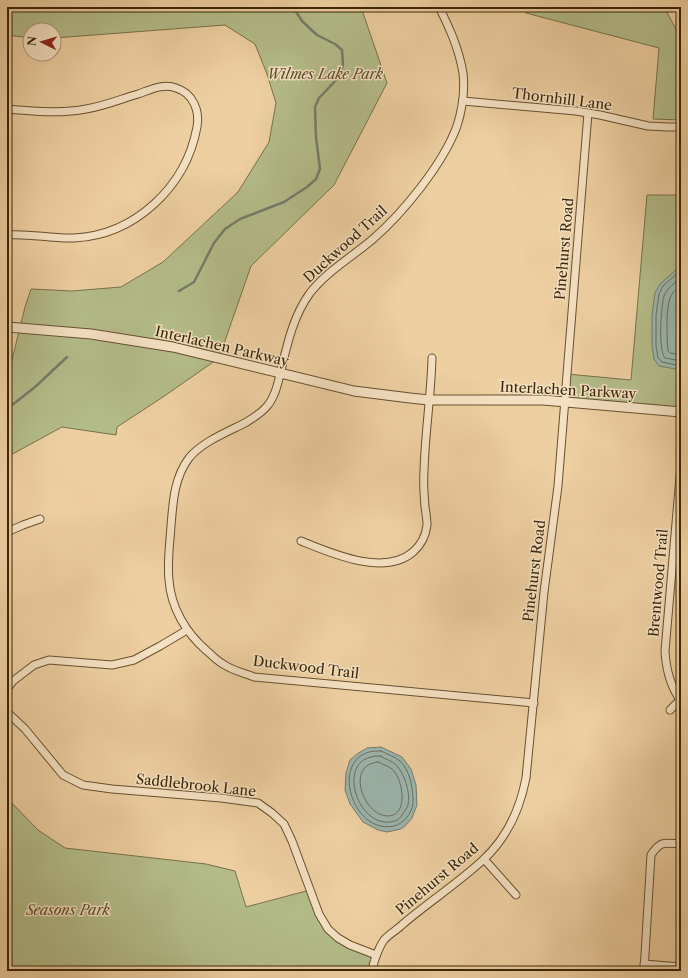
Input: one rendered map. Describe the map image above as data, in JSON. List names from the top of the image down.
{
  "streets": {
    "street": [
      "Thornhill Lane",
      "Duckwood Trail",
      "Pinehurst Road",
      "Interlachen Parkway",
      "Brentwood Trail",
      "Saddlebrook Lane"
    ]
  },
  "crossings": [
    ["Thornhill Lane", "Duckwood Trail"],
    ["Thornhill Lane", "Pinehurst Road"],
    ["Duckwood Trail", "Pinehurst Road"],
    ["Duckwood Trail", "Interlachen Parkway"],
    ["Pinehurst Road", "Interlachen Parkway"],
    ["Pinehurst Road", "Saddlebrook Lane"]
  ],
  "parks": ["Wilmes Lake Park", "Seasons Park"],
  "north": "left"
}
